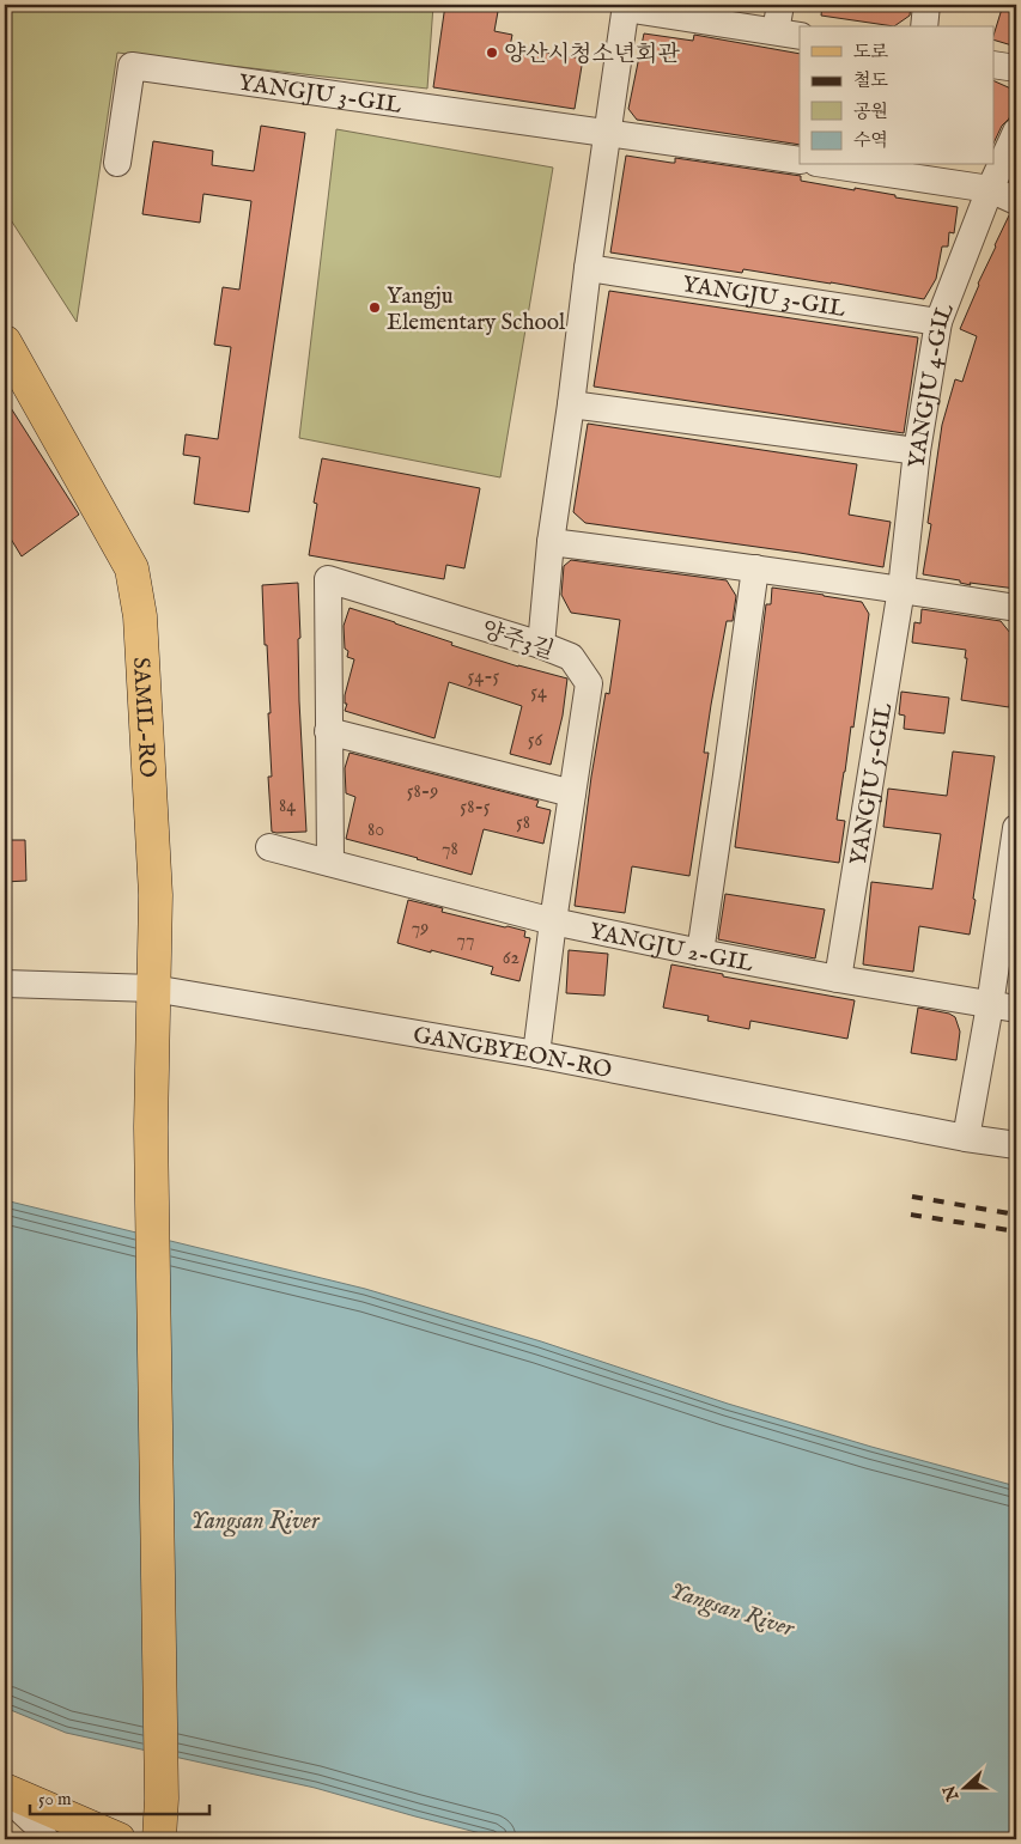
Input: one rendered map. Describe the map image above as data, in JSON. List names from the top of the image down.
{
  "streets": {
    "main road": ["SAMIL-RO"],
    "street": [
      "YANGJU 3-GIL",
      "YANGJU 4-GIL",
      "양주3길",
      "YANGJU 5-GIL",
      "YANGJU 2-GIL",
      "GANGBYEON-RO"
    ]
  },
  "crossings": [
    ["YANGJU 3-GIL", "YANGJU 4-GIL"],
    ["YANGJU 4-GIL", "YANGJU 5-GIL"],
    ["양주3길", "YANGJU 2-GIL"],
    ["양주3길", "GANGBYEON-RO"],
    ["SAMIL-RO", "GANGBYEON-RO"],
    ["YANGJU 5-GIL", "YANGJU 2-GIL"]
  ],
  "water": ["Yangsan River"],
  "places": ["양산시청소년회관", "Yangju Elementary School"],
  "house_numbers": [
    "54-5",
    "54",
    "56",
    "58-9",
    "84",
    "58-5",
    "58",
    "80",
    "78",
    "79",
    "77",
    "62"
  ],
  "legend": [
    "도로",
    "철도",
    "공원",
    "수역"
  ],
  "scale_bar": "50 m",
  "north": "left"
}
